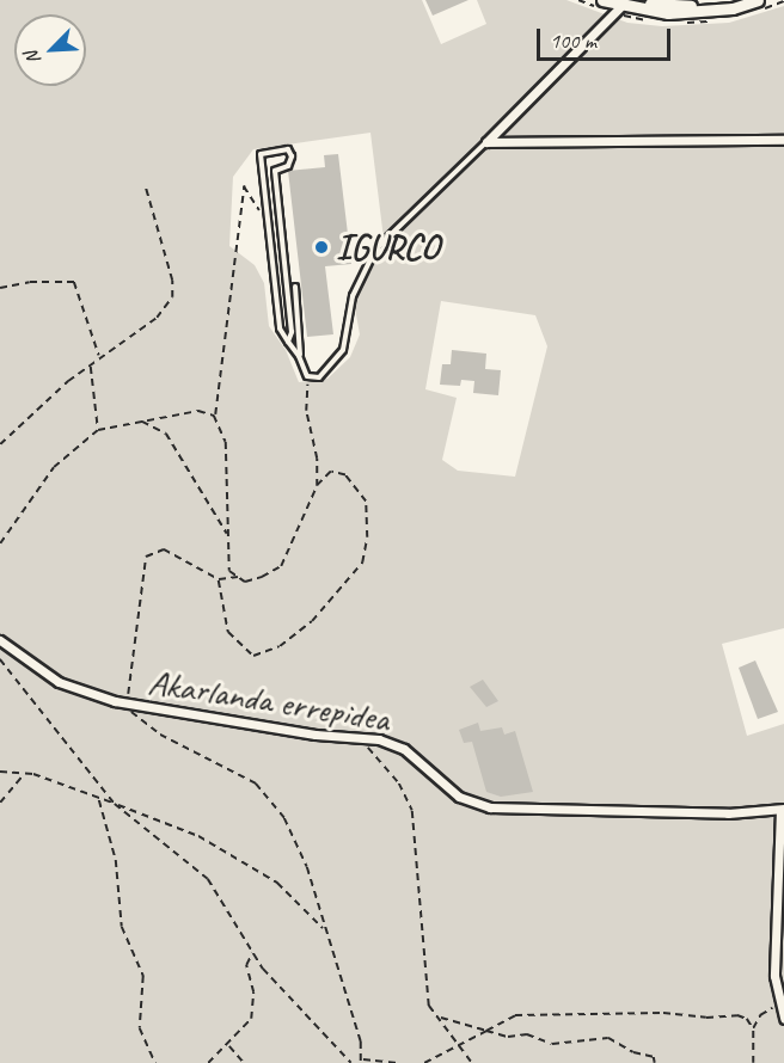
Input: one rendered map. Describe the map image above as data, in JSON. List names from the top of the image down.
{
  "streets": {
    "street": ["Akarlanda errepidea"]
  },
  "places": ["IGURCO"],
  "scale_bar": "100 m",
  "north": "bottom left"
}
